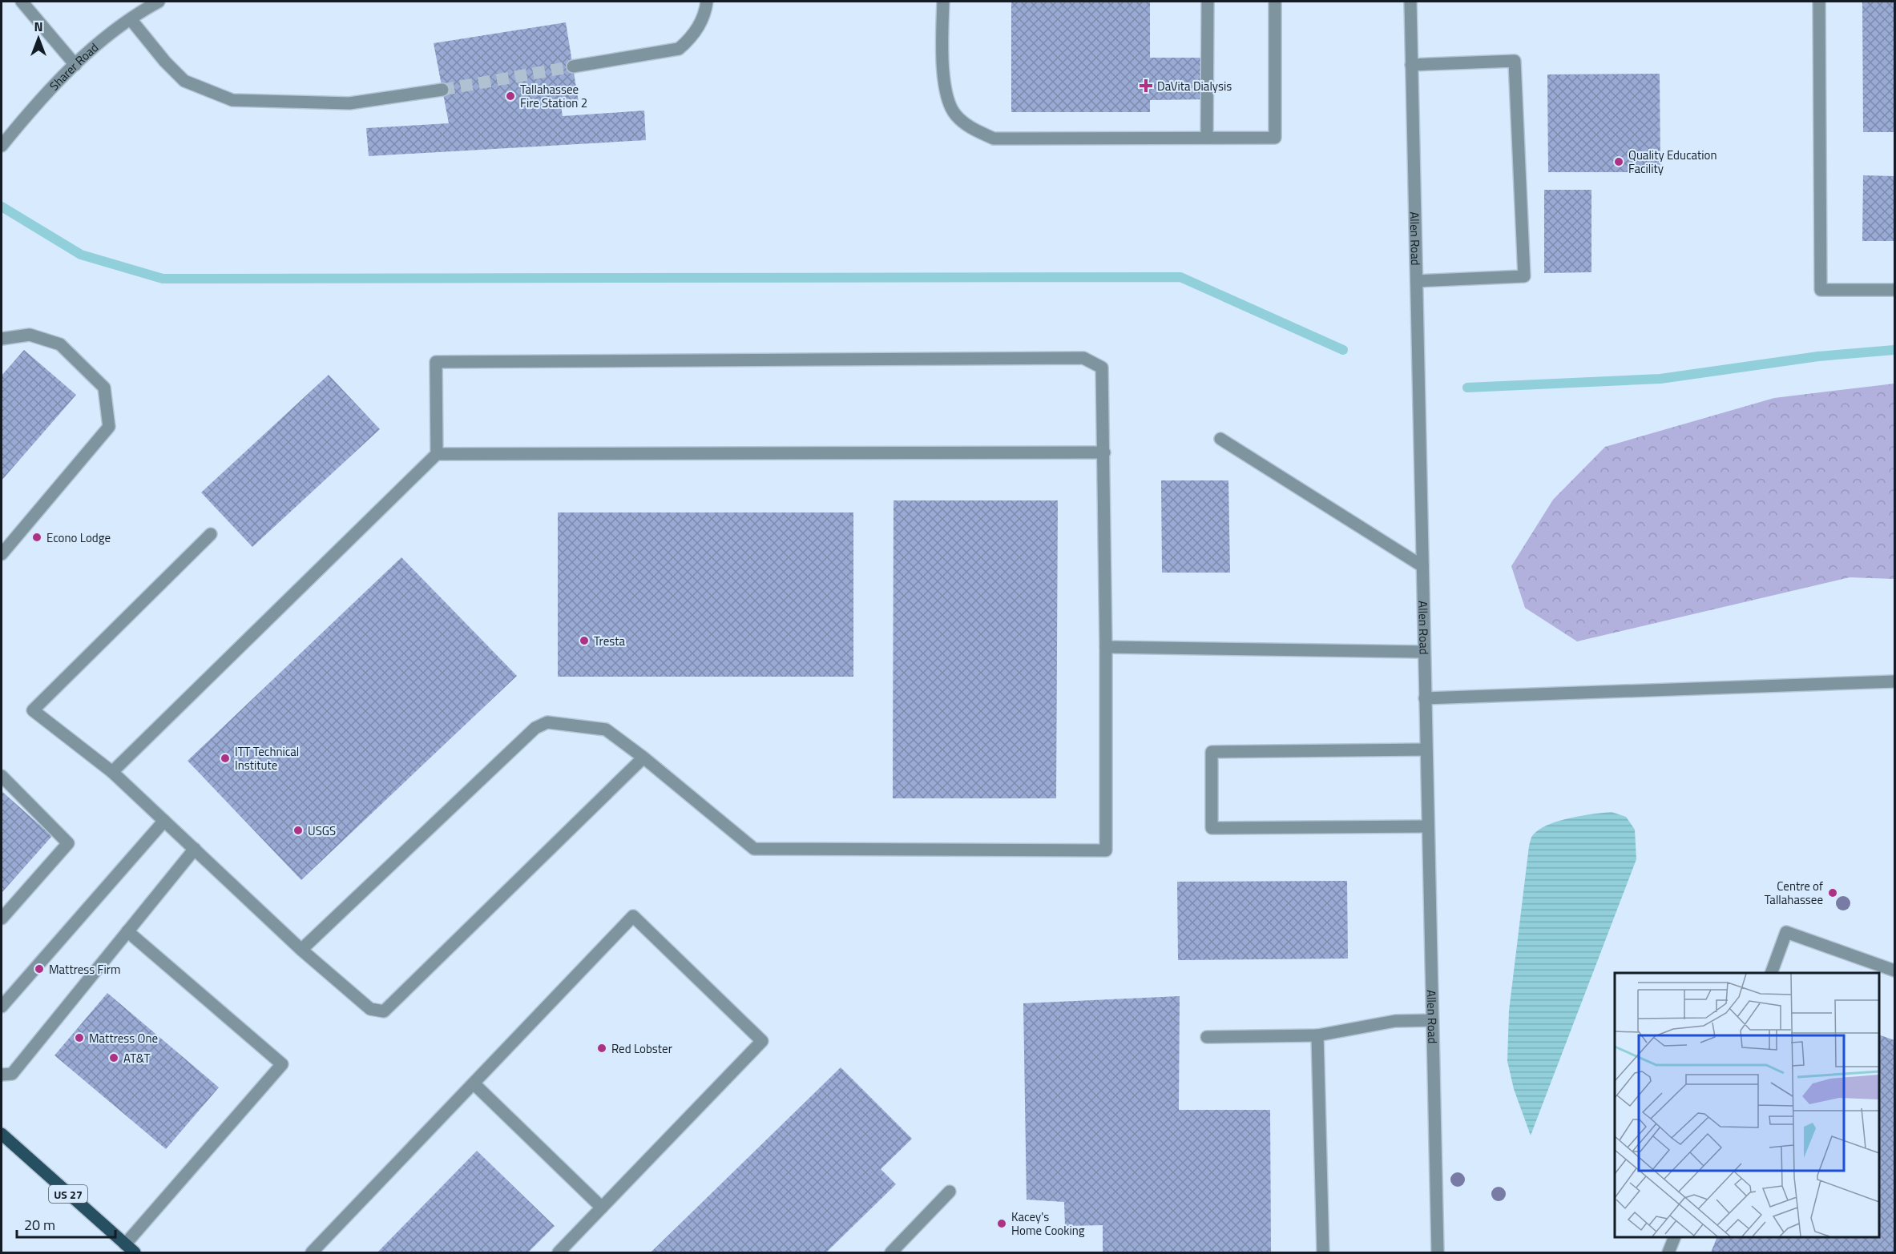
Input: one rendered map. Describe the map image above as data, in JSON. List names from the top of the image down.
{
  "streets": {
    "main road": ["US 27"],
    "street": ["Sharer Road", "Allen Road"]
  },
  "places": {
    "health": ["DaVita Dialysis"],
    "other": [
      "Tallahassee Fire Station 2",
      "Quality Education Facility",
      "Econo Lodge",
      "Tresta",
      "ITT Technical Institute",
      "USGS",
      "Centre of Tallahassee",
      "Mattress Firm",
      "Mattress One",
      "Red Lobster",
      "AT&T",
      "Kacey's Home Cooking"
    ]
  },
  "scale_bar": "20 m",
  "north": "top"
}
